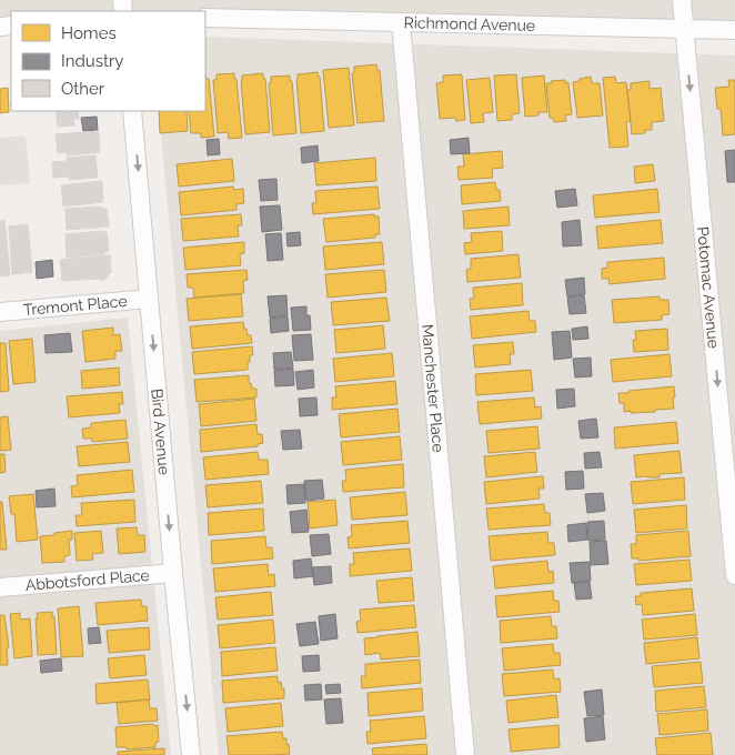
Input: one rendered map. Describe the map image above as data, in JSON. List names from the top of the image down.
{
  "streets": {
    "street": [
      "Richmond Avenue",
      "Potomac Avenue",
      "Tremont Place",
      "Manchester Place",
      "Bird Avenue",
      "Abbotsford Place"
    ]
  },
  "crossings": [
    ["Richmond Avenue", "Potomac Avenue"],
    ["Richmond Avenue", "Manchester Place"],
    ["Tremont Place", "Bird Avenue"],
    ["Bird Avenue", "Abbotsford Place"]
  ],
  "one_way": ["Potomac Avenue", "Bird Avenue"],
  "legend": ["Homes", "Industry", "Other"]
}
